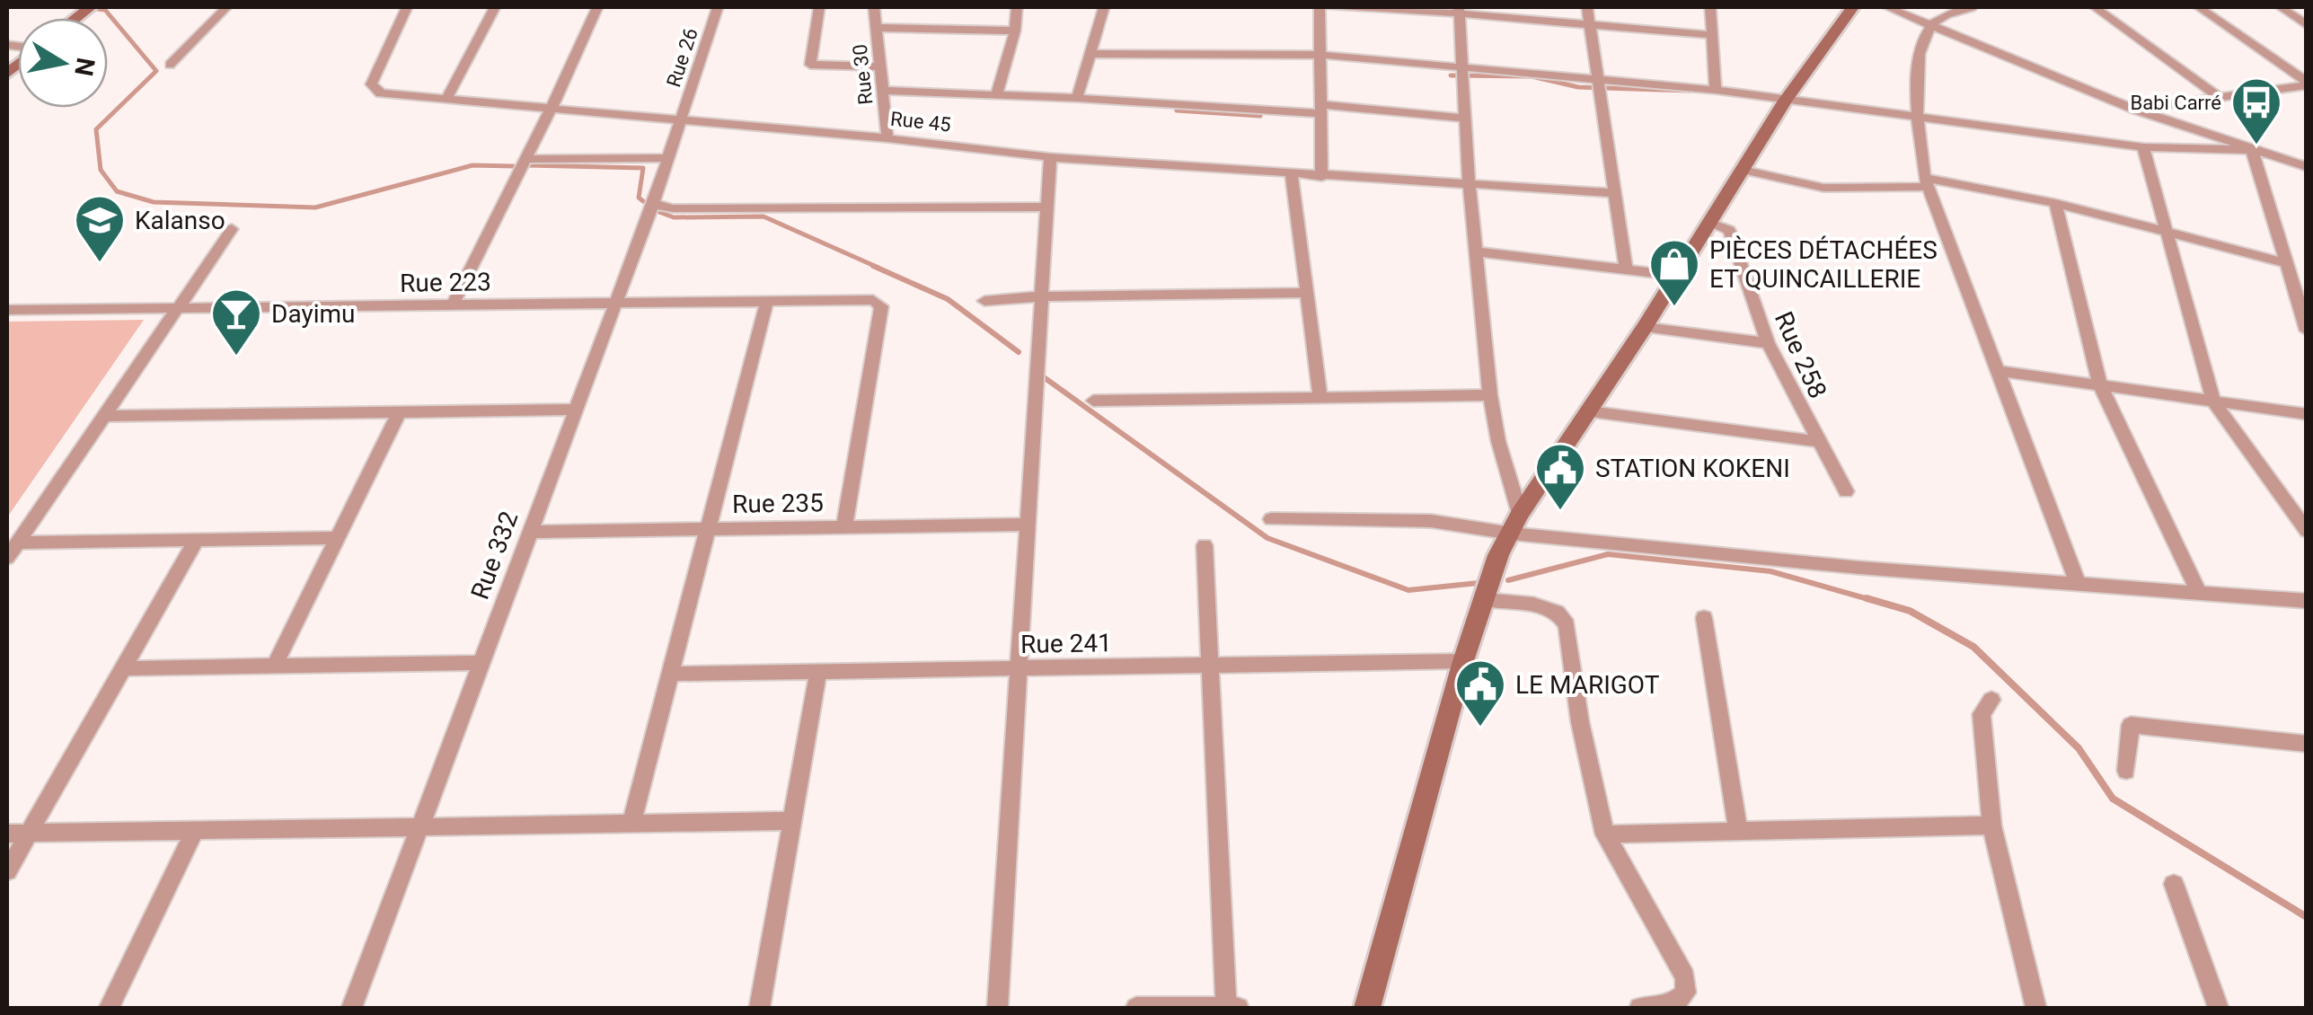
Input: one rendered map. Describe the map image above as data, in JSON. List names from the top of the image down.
{
  "streets": {
    "street": [
      "Rue 26",
      "Rue 30",
      "Rue 45",
      "Rue 223",
      "Rue 258",
      "Rue 235",
      "Rue 332",
      "Rue 241"
    ]
  },
  "crossings": [
    ["Rue 26", "Rue 45"],
    ["Rue 26", "Rue 332"],
    ["Rue 30", "Rue 45"],
    ["Rue 45", "Rue 332"],
    ["Rue 223", "Rue 235"],
    ["Rue 223", "Rue 332"],
    ["Rue 235", "Rue 332"]
  ],
  "places": {
    "bus stop": ["Babi Carré"],
    "school or university": ["Kalanso"],
    "shop": ["PIÈCES DÉTACHÉES ET QUINCAILLERIE"],
    "bar": ["Dayimu"],
    "public building": ["STATION KOKENI", "LE MARIGOT"]
  },
  "north": "right"
}
